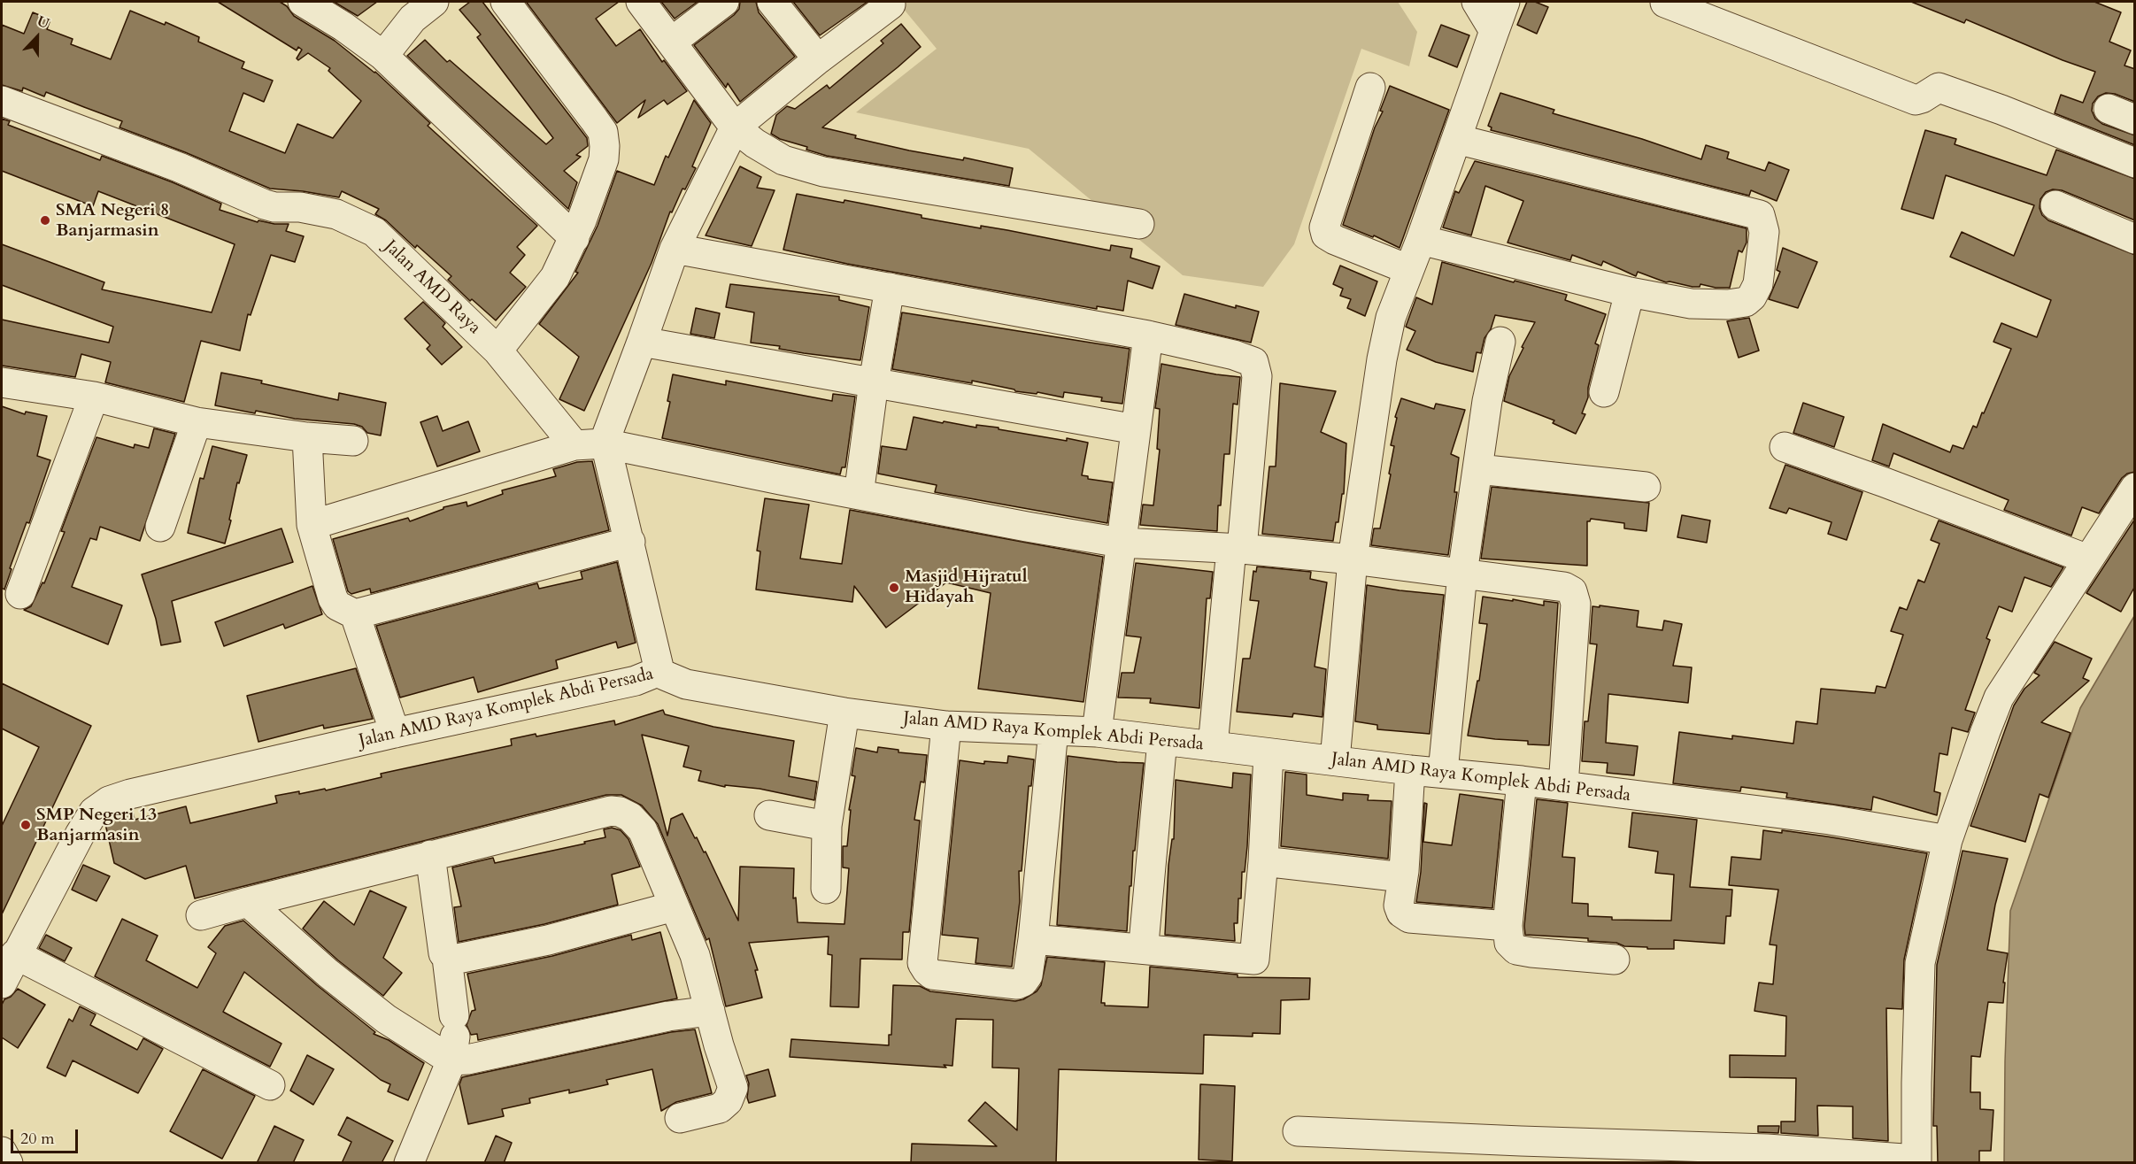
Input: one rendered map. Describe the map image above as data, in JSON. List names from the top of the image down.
{
  "streets": {
    "street": ["Jalan AMD Raya", "Jalan AMD Raya Komplek Abdi Persada"]
  },
  "places": ["SMA Negeri 8 Banjarmasin", "Masjid Hijratul Hidayah", "SMP Negeri 13 Banjarmasin"],
  "scale_bar": "20 m",
  "north": "top"
}
